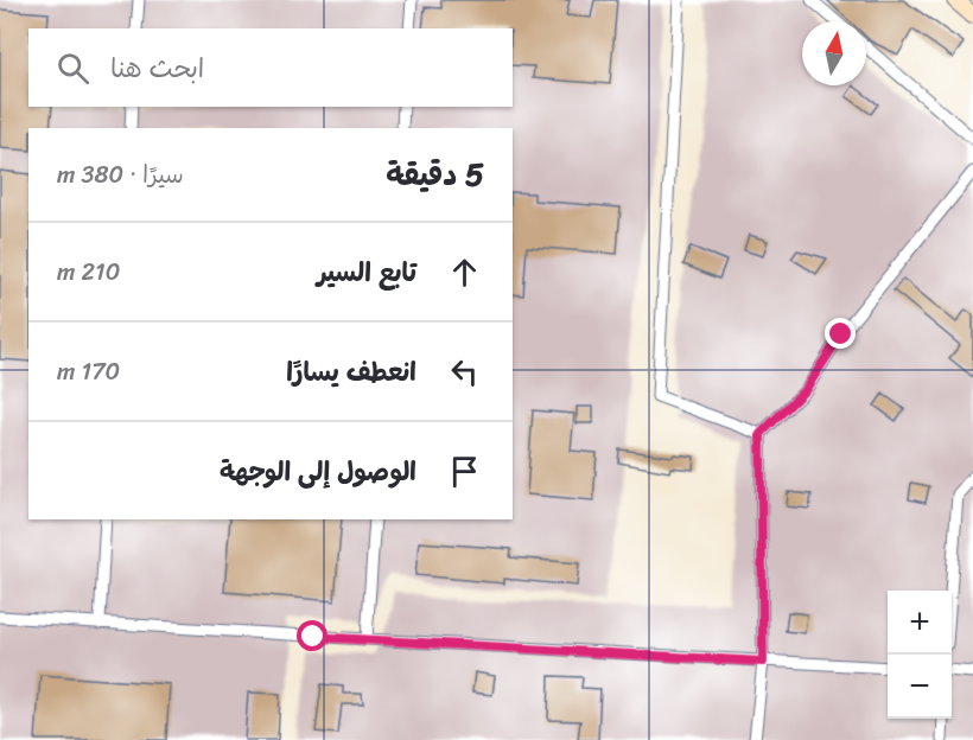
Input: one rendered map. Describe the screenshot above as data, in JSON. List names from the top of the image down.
{
  "north": "top",
  "page": {
    "search": "ابحث هنا",
    "heading": ["5 دقيقة", "سيرًا · 380 m"],
    "list": [
      ["تابع السير", "210 m"],
      ["انعطف يسارًا", "170 m"],
      "الوصول إلى الوجهة"
    ],
    "map_buttons": ["+", "−"]
  }
}
